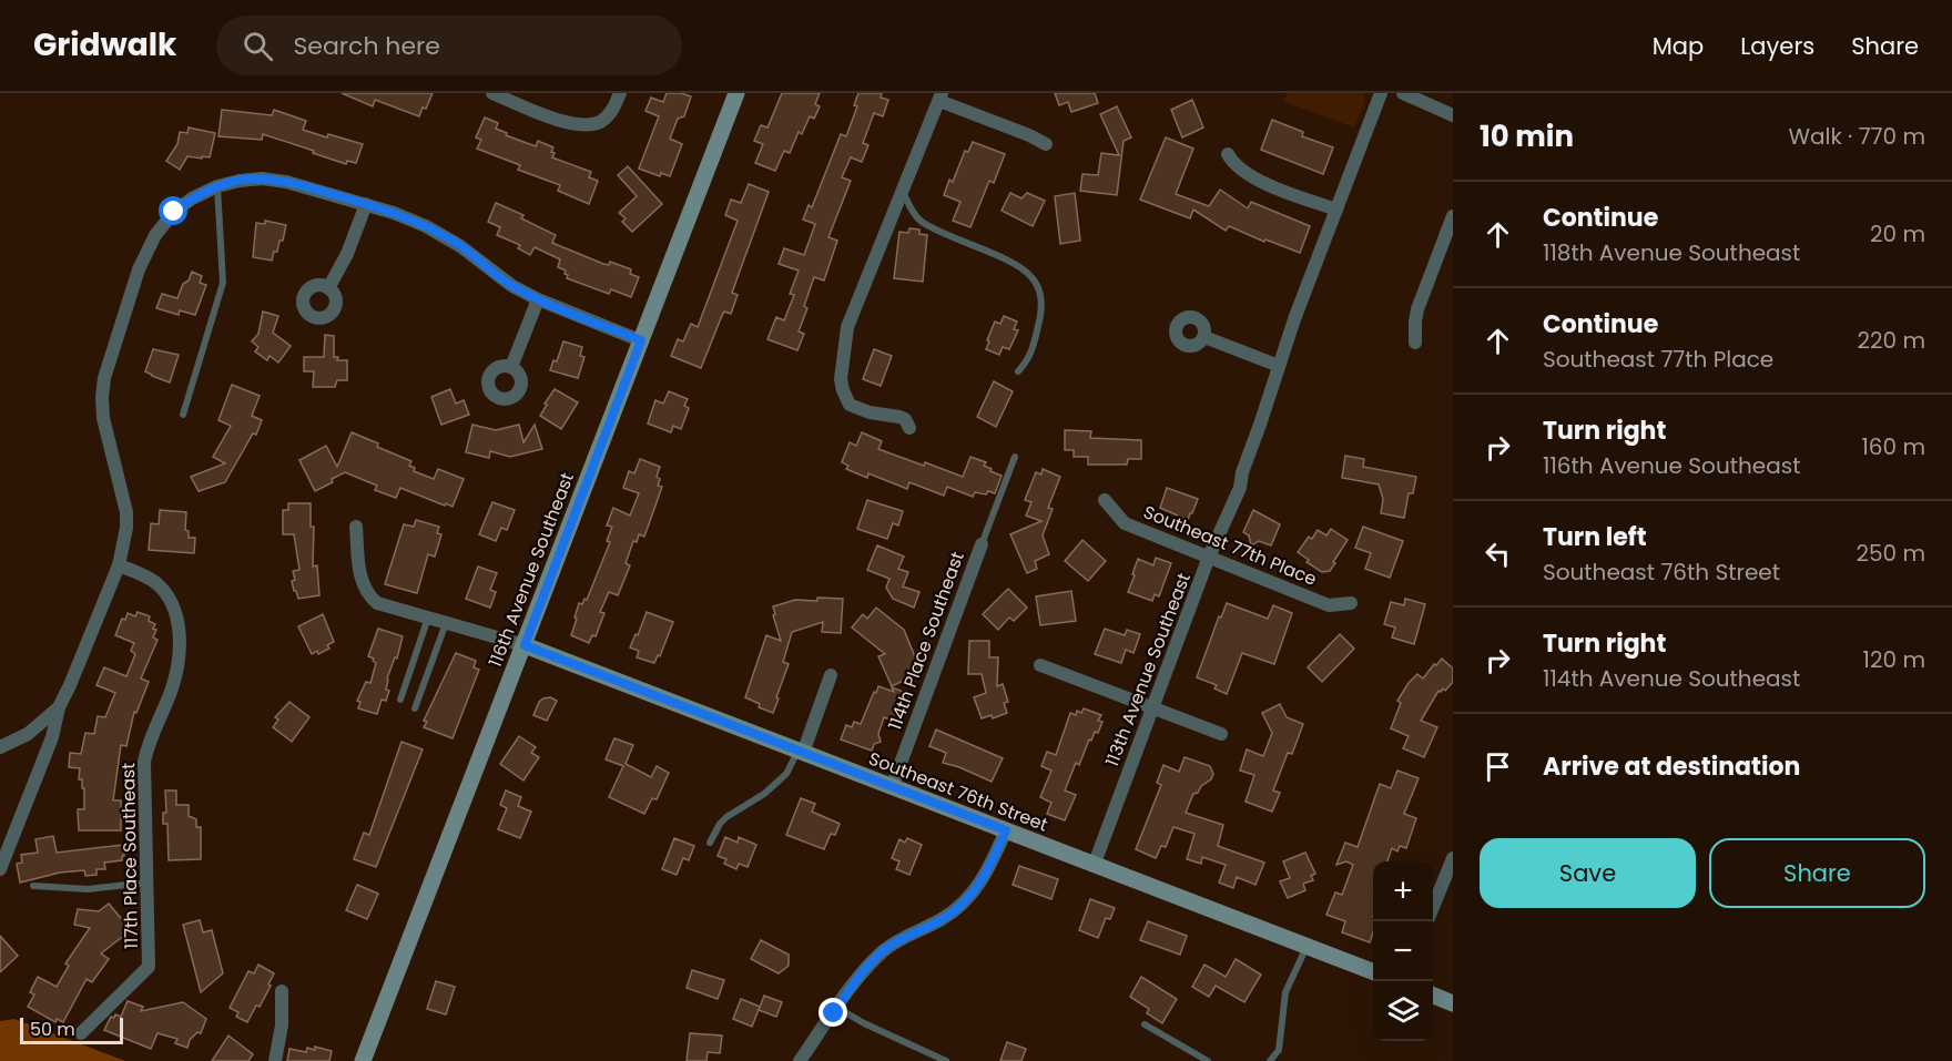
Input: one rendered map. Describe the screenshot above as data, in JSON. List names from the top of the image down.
{
  "streets": {
    "street": [
      "Southeast 77th Place",
      "116th Avenue Southeast",
      "114th Place Southeast",
      "113th Avenue Southeast",
      "Southeast 76th Street",
      "117th Place Southeast"
    ]
  },
  "crossings": [
    ["Southeast 77th Place", "113th Avenue Southeast"],
    ["116th Avenue Southeast", "Southeast 76th Street"],
    ["114th Place Southeast", "Southeast 76th Street"],
    ["113th Avenue Southeast", "Southeast 76th Street"]
  ],
  "scale_bar": "50 m",
  "page": {
    "header": "Gridwalk",
    "search": "Search here",
    "nav": ["Map", "Layers", "Share"],
    "heading": ["10 min", "Walk · 770 m"],
    "list": [
      ["Continue", "118th Avenue Southeast", "20 m"],
      ["Continue", "Southeast 77th Place", "220 m"],
      ["Turn right", "116th Avenue Southeast", "160 m"],
      ["Turn left", "Southeast 76th Street", "250 m"],
      ["Turn right", "114th Avenue Southeast", "120 m"],
      "Arrive at destination"
    ],
    "buttons": ["Save", "Share"],
    "map_buttons": ["+", "−"],
    "scale": "50 m"
  }
}
